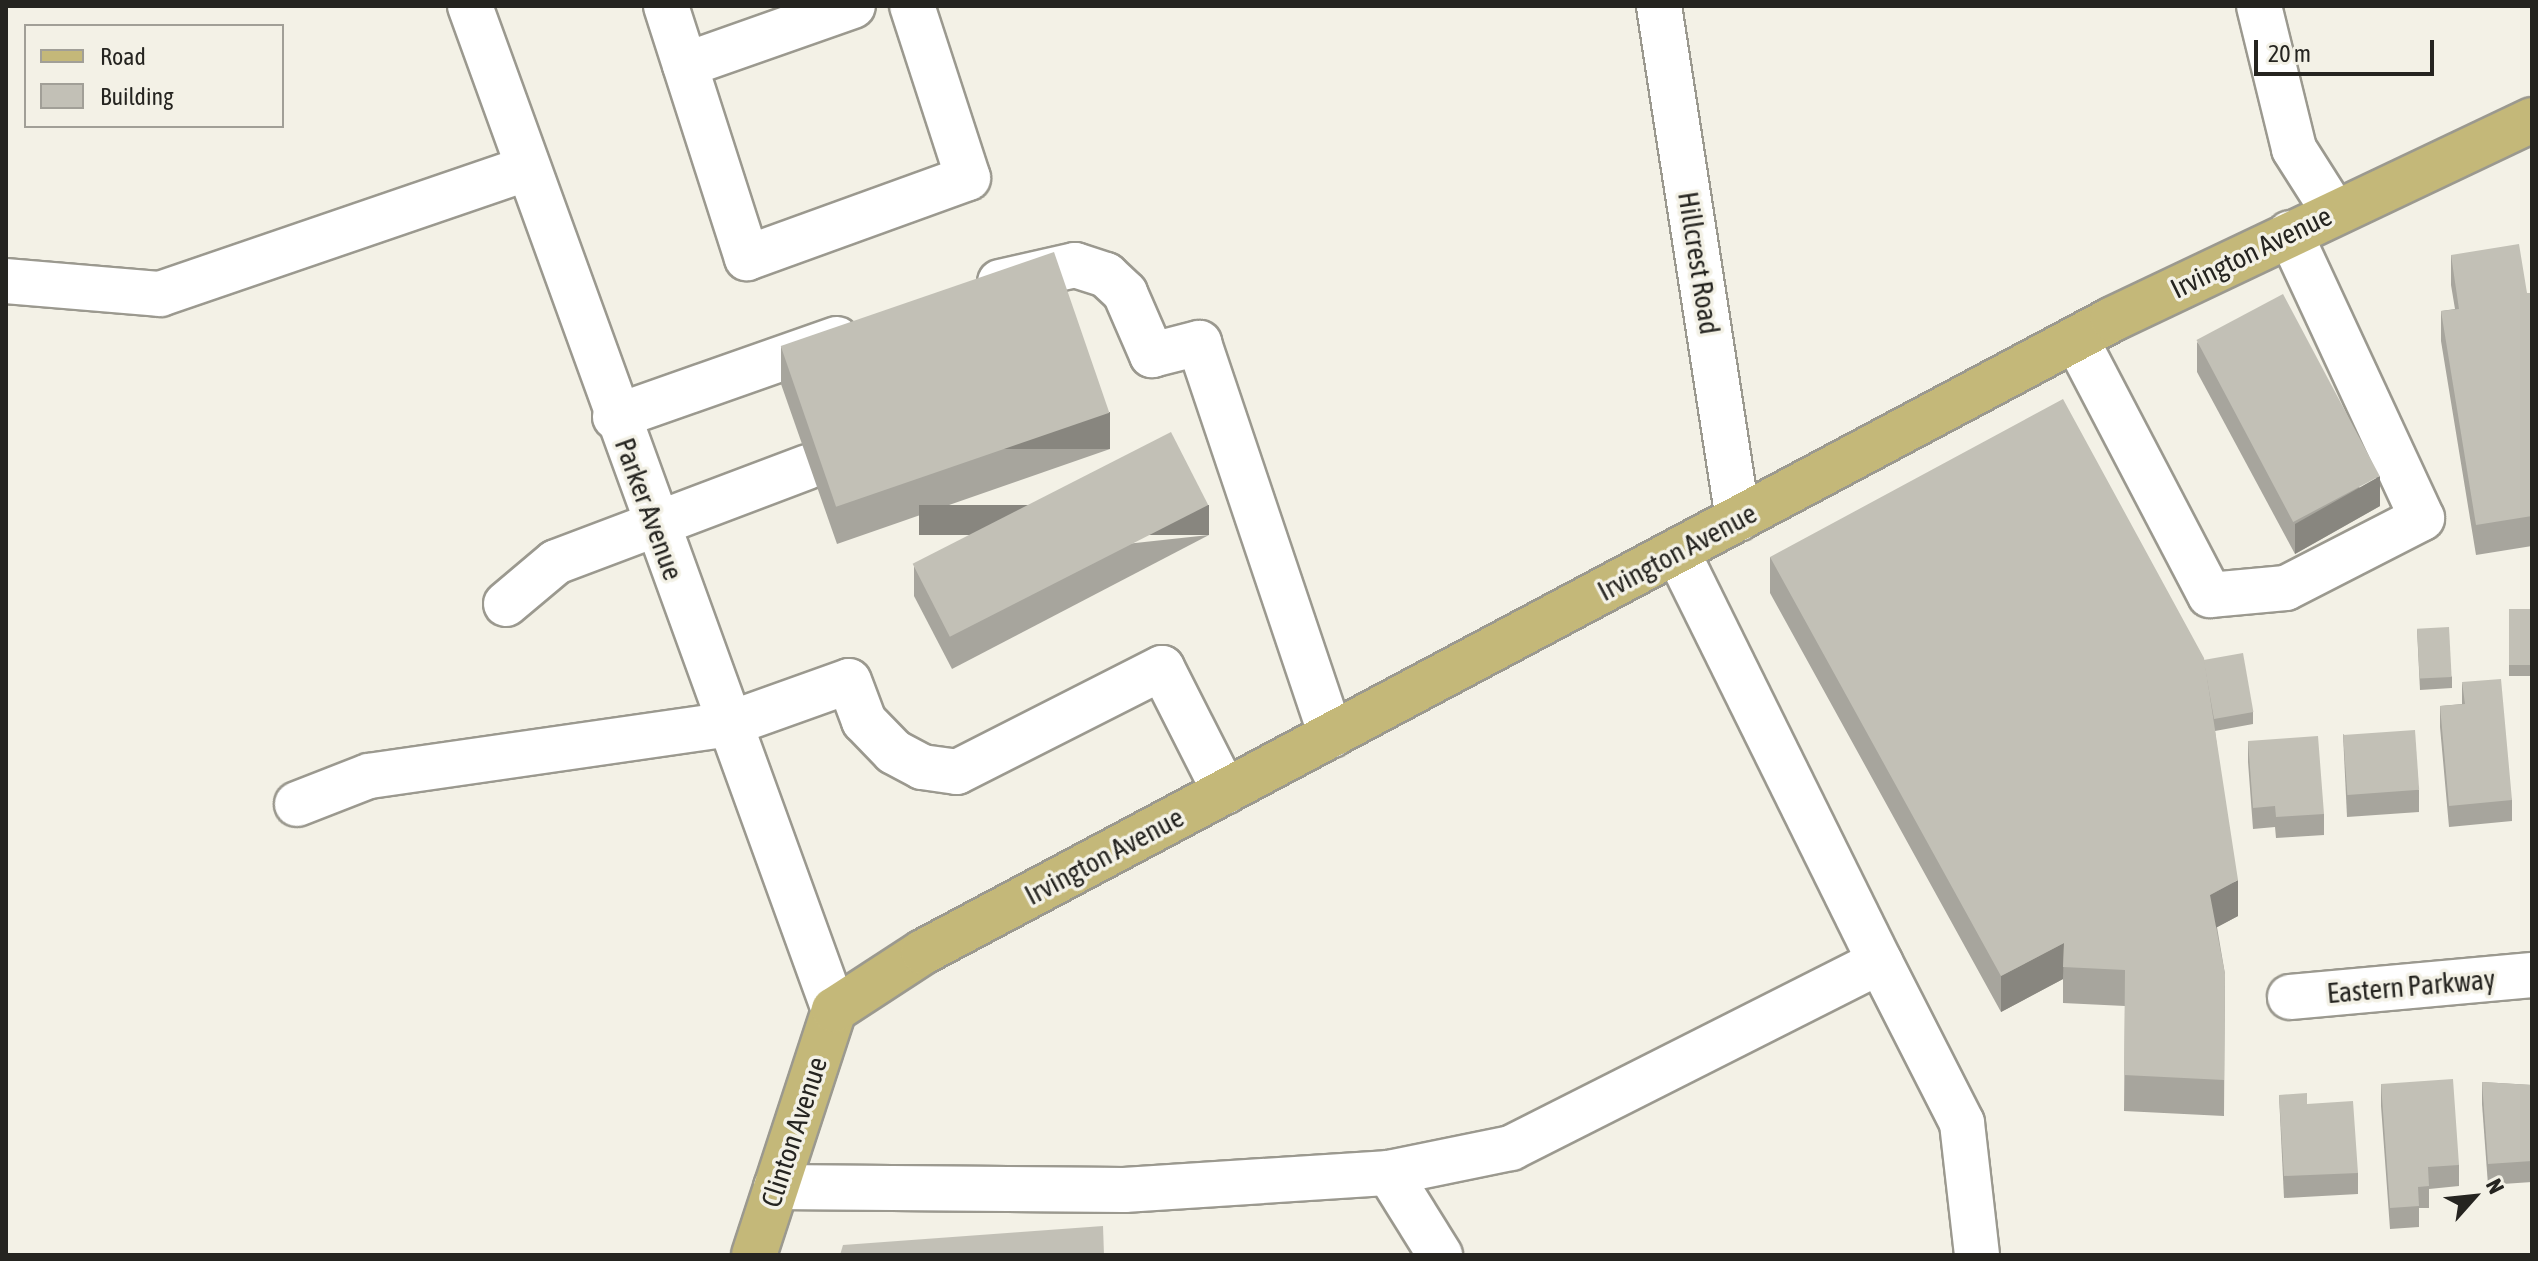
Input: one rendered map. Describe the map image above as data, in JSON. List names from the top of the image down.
{
  "streets": {
    "main road": ["Irvington Avenue", "Clinton Avenue"],
    "street": ["Hillcrest Road", "Parker Avenue", "Eastern Parkway"]
  },
  "crossings": [
    ["Irvington Avenue", "Hillcrest Road"],
    ["Irvington Avenue", "Parker Avenue"],
    ["Irvington Avenue", "Clinton Avenue"],
    ["Parker Avenue", "Clinton Avenue"]
  ],
  "legend": ["Road", "Building"],
  "scale_bar": "20 m",
  "north": "top right"
}
